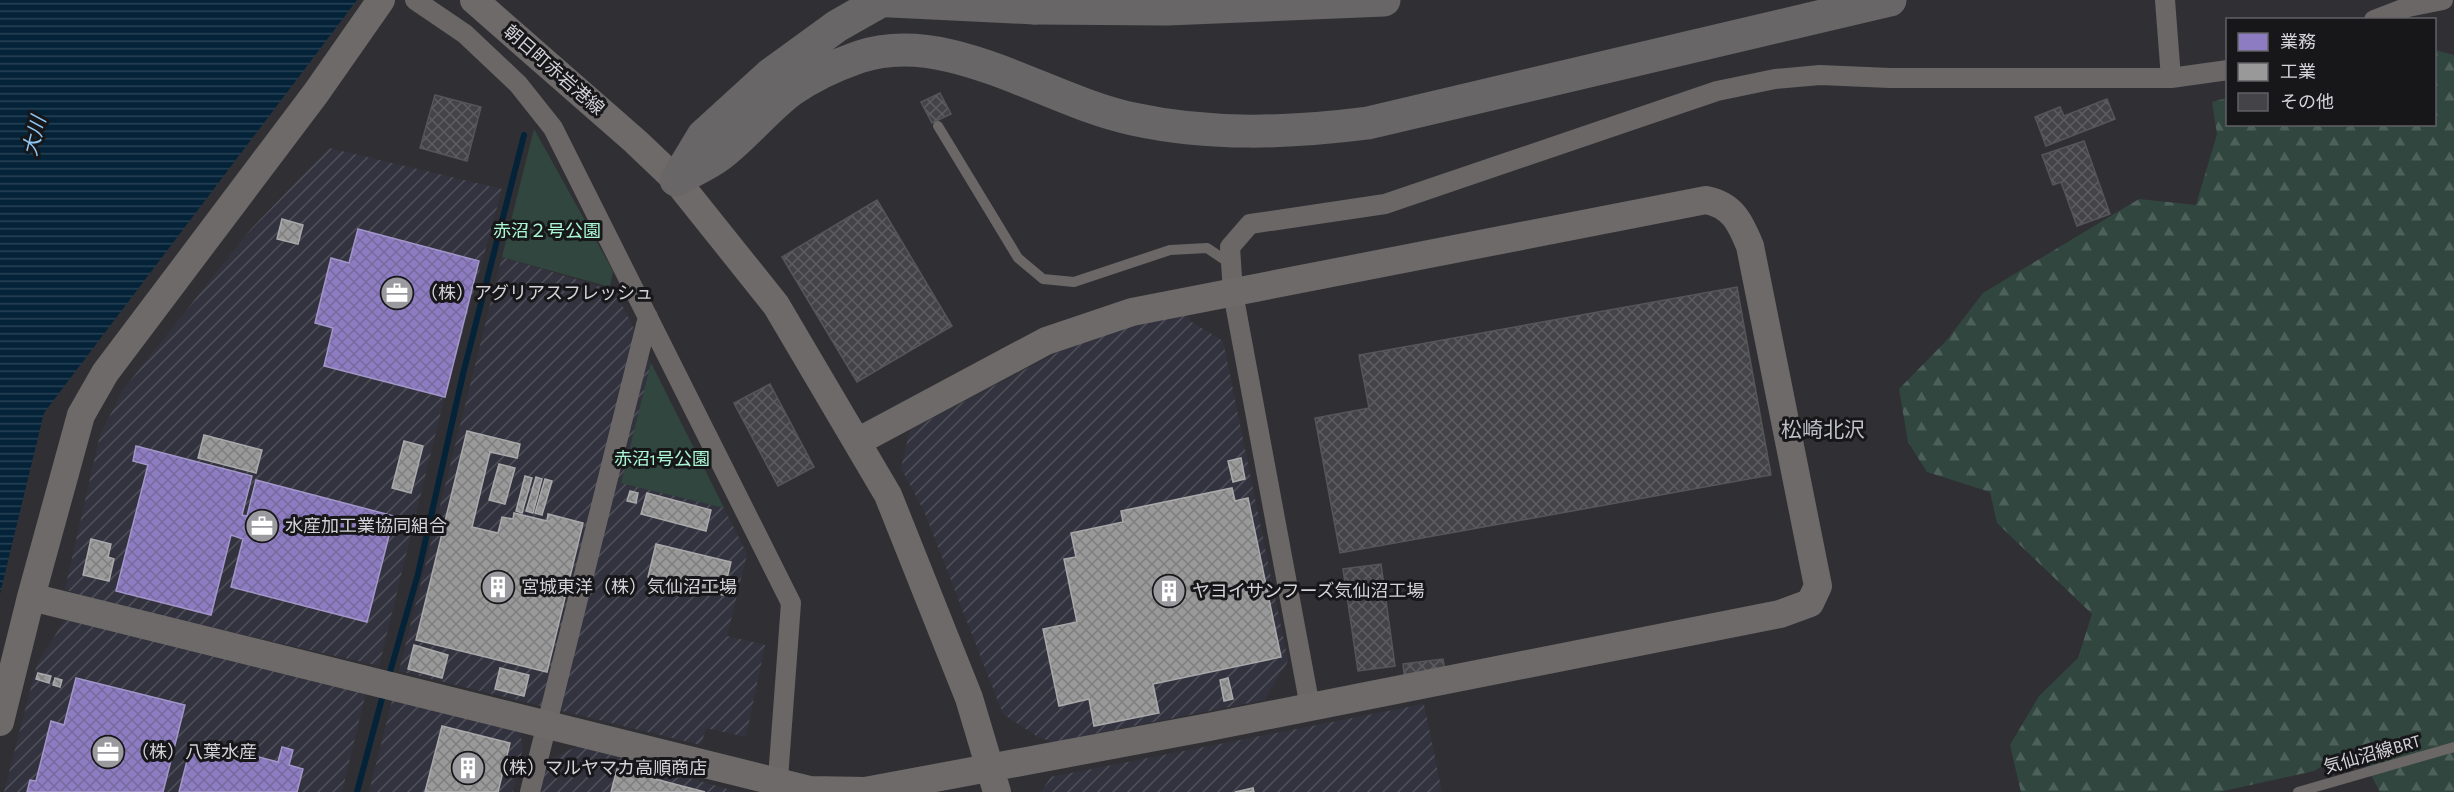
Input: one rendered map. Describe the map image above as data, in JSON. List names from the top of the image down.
{
  "streets": {
    "street": ["朝日町赤岩港線"],
    "lane": ["気仙沼線BRT"]
  },
  "districts": ["松崎北沢"],
  "water": ["大川"],
  "parks": ["赤沼２号公園", "赤沼1号公園"],
  "places": {
    "office": ["（株）アグリアスフレッシュ", "水産加工業協同組合", "（株）八葉水産"],
    "building": ["宮城東洋（株）気仙沼工場", "ヤヨイサンフーズ気仙沼工場", "（株）マルヤマカ高順商店"]
  },
  "legend": ["業務", "工業", "その他"]
}
